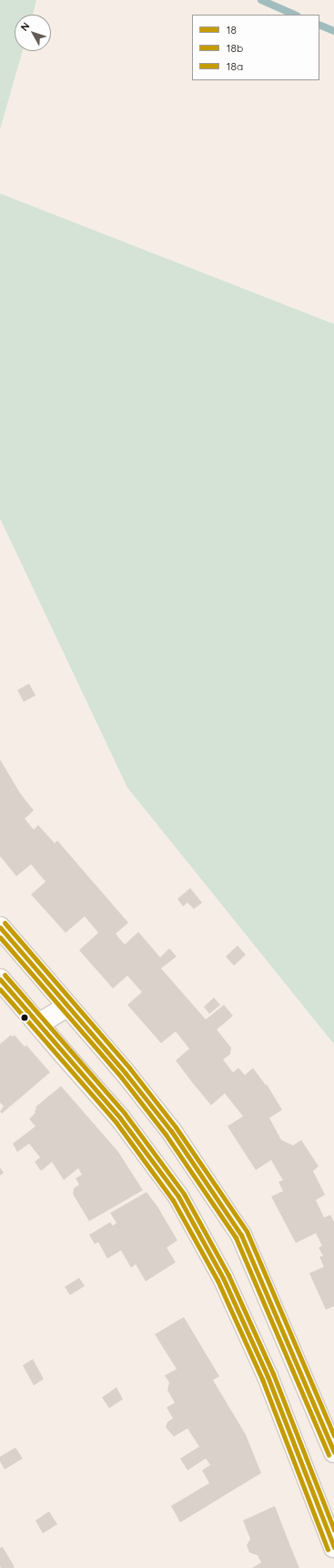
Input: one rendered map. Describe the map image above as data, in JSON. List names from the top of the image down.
{
  "lines": ["transit line 18a", "transit line 18", "transit line 18b"],
  "legend": ["18", "18b", "18a"],
  "north": "top left"
}
